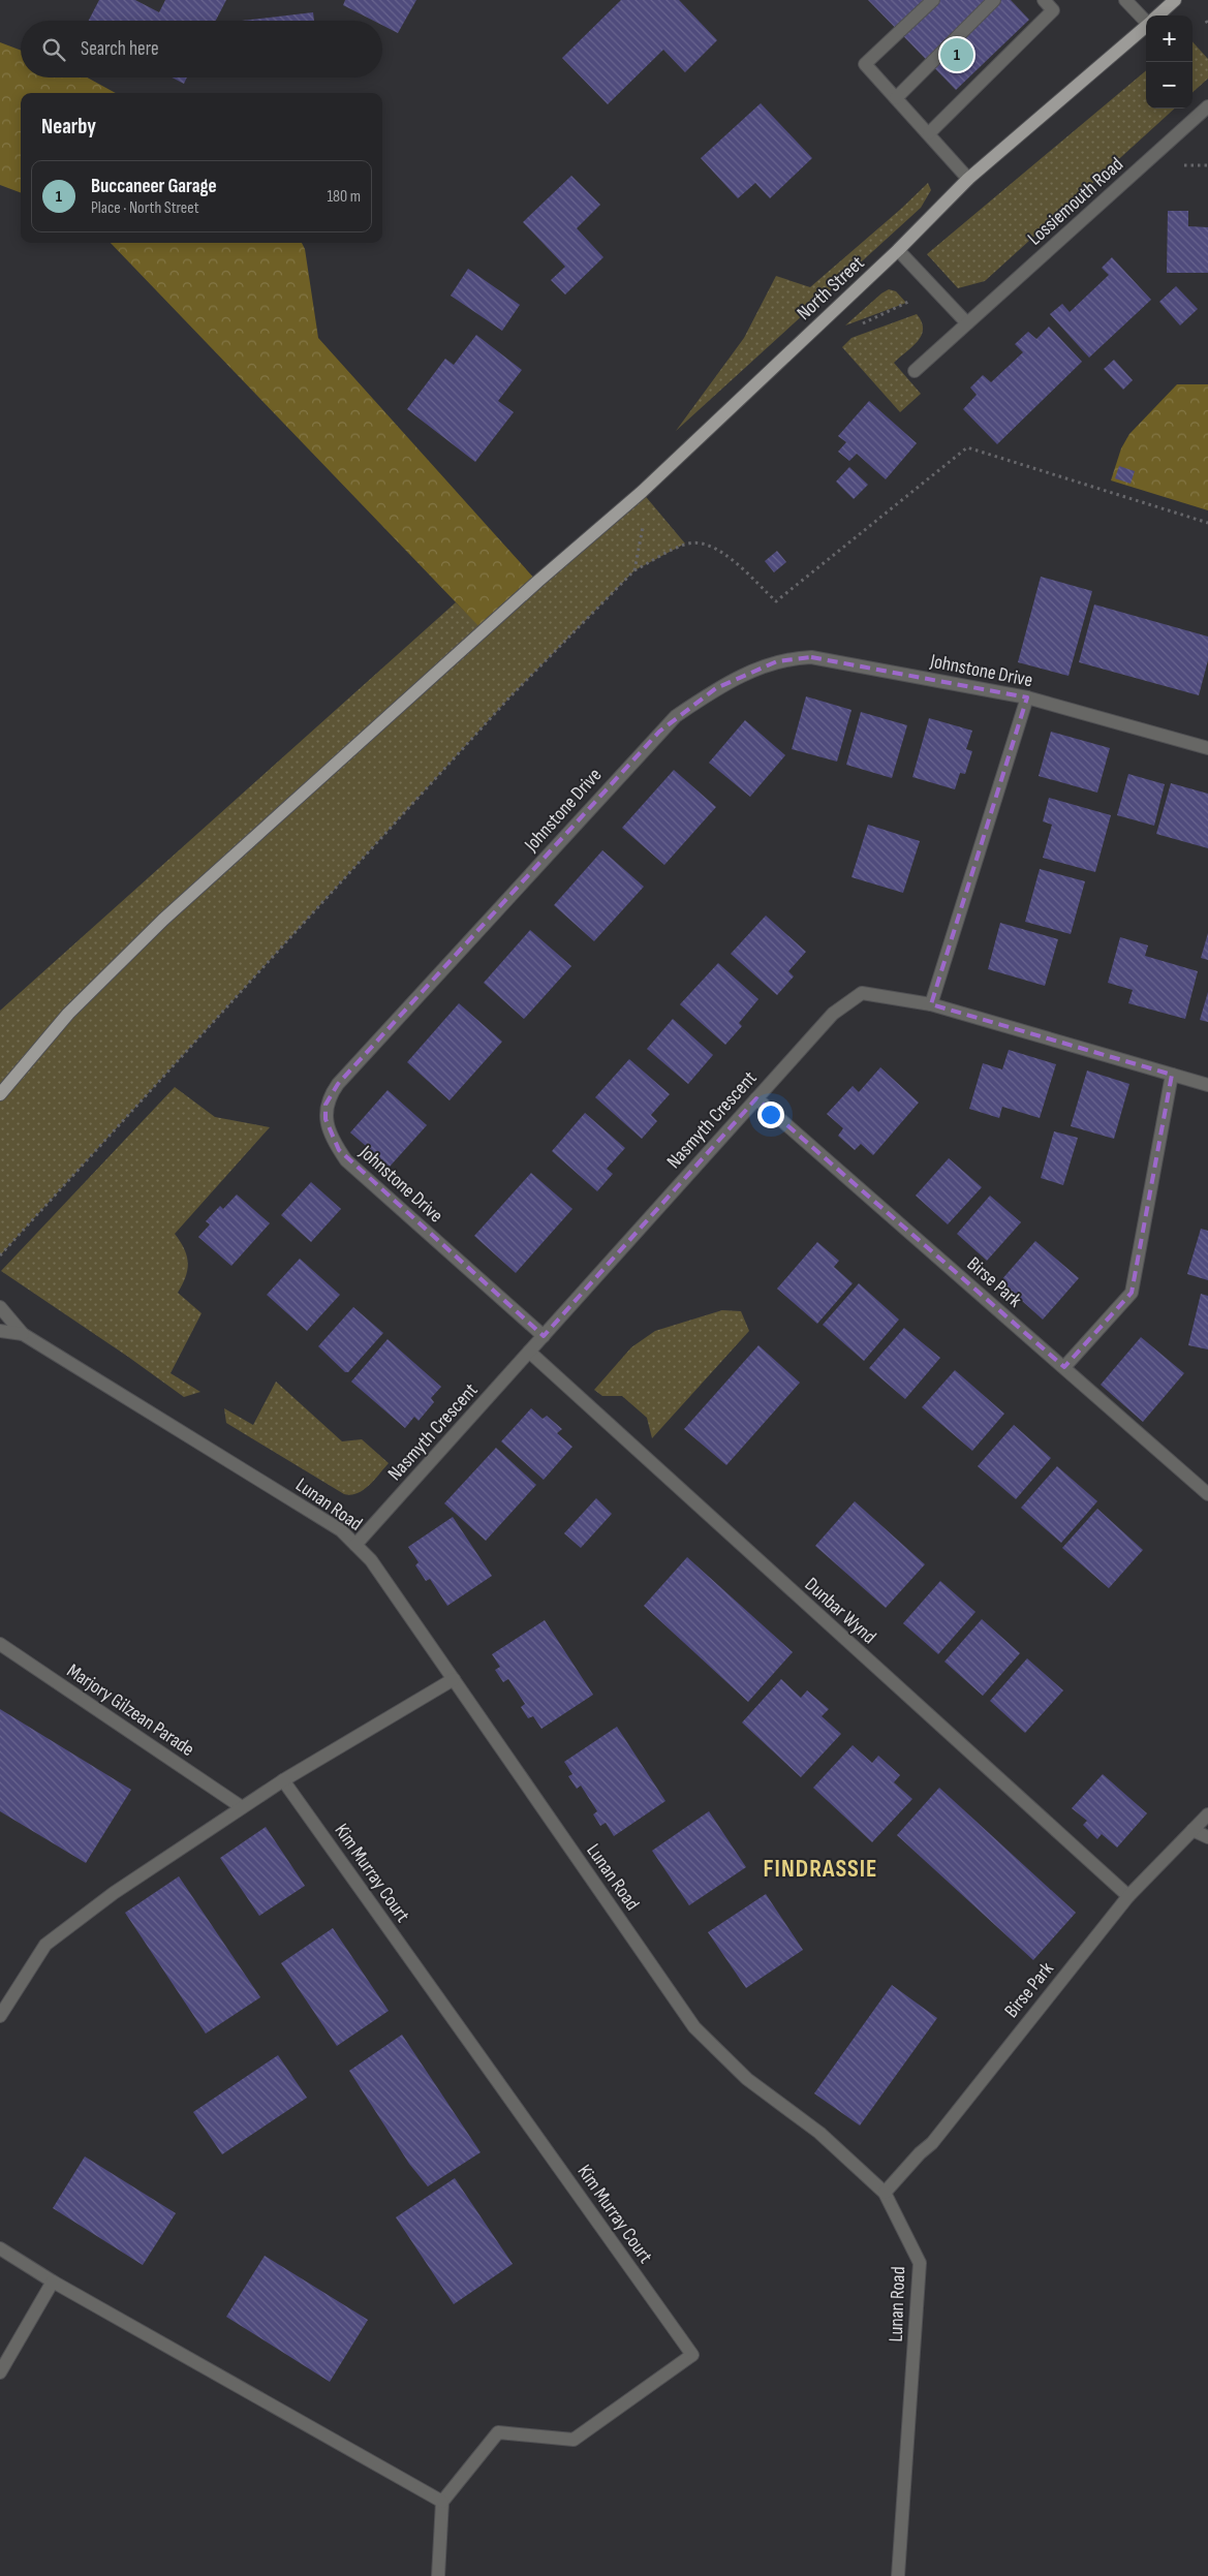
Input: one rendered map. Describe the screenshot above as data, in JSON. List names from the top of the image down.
{
  "streets": {
    "main road": ["North Street"],
    "street": [
      "Lossiemouth Road",
      "Johnstone Drive",
      "Nasmyth Crescent",
      "Birse Park",
      "Lunan Road",
      "Dunbar Wynd",
      "Marjory Gilzean Parade",
      "Kim Murray Court"
    ]
  },
  "crossings": [
    ["Johnstone Drive", "Nasmyth Crescent"],
    ["Nasmyth Crescent", "Birse Park"],
    ["Nasmyth Crescent", "Lunan Road"],
    ["Nasmyth Crescent", "Dunbar Wynd"],
    ["Birse Park", "Lunan Road"],
    ["Birse Park", "Dunbar Wynd"]
  ],
  "districts": ["FINDRASSIE"],
  "page": {
    "map_buttons": ["+", "−"],
    "search": "Search here",
    "pins": "1",
    "heading": "Nearby",
    "list": [
      {
        "mark": "1",
        "name": "Buccaneer Garage",
        "note": "Place · North Street",
        "value": "180 m"
      }
    ]
  }
}
